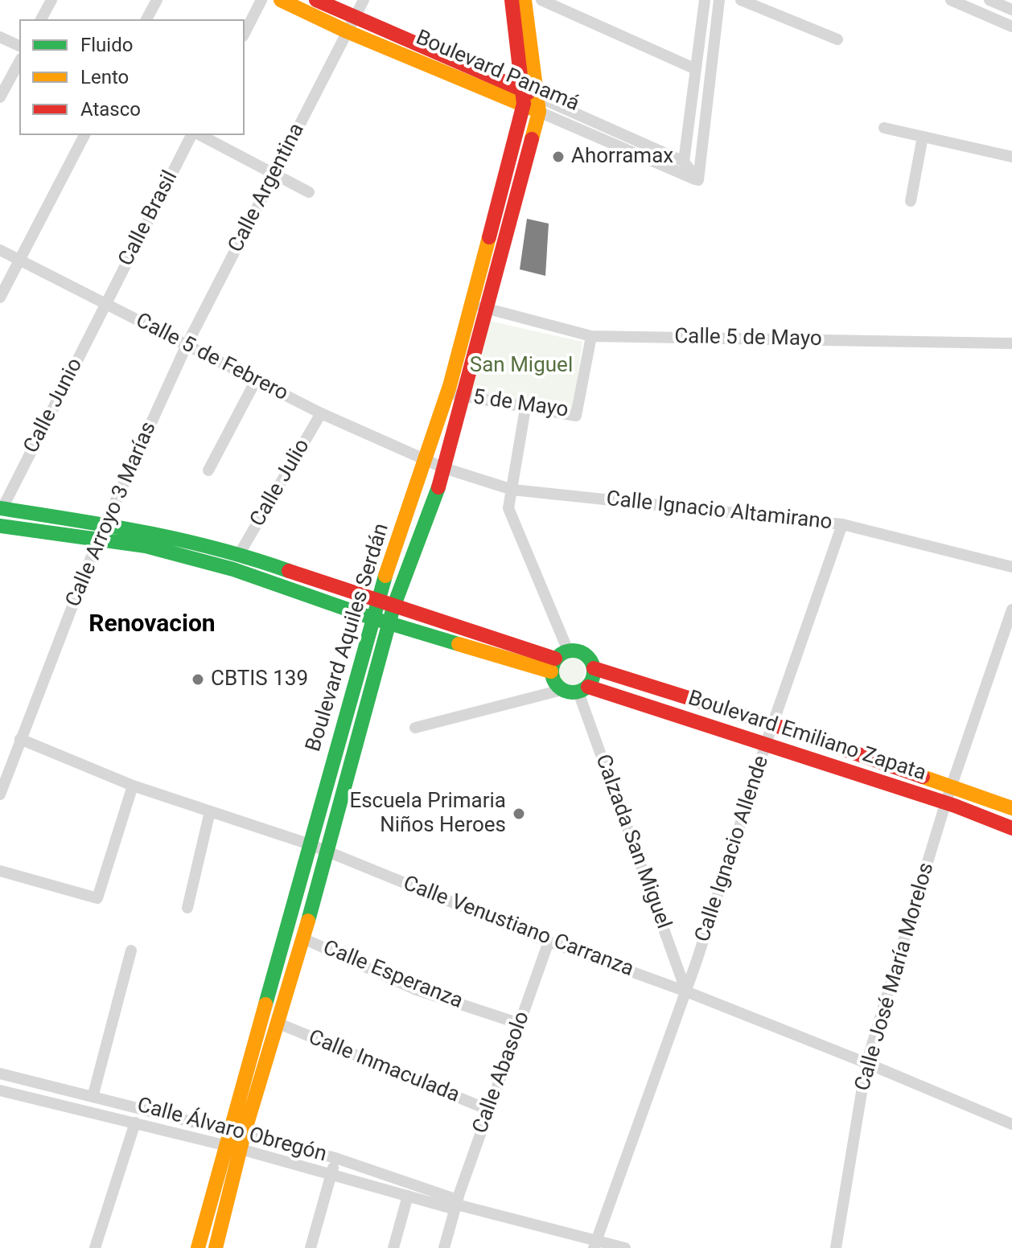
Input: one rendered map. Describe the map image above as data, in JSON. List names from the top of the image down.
{
  "streets": {
    "street": [
      "Boulevard Panamá",
      "Calle Argentina",
      "Calle Brasil",
      "Calle 5 de Mayo",
      "Calle 5 de Febrero",
      "5 de Mayo",
      "Calle Junio",
      "Calle Julio",
      "Calle Ignacio Altamirano",
      "Calle Arroyo 3 Marías",
      "Boulevard Aquiles Serdán",
      "Boulevard Emiliano Zapata",
      "Calzada San Miguel",
      "Calle Ignacio Allende",
      "Calle Venustiano Carranza",
      "Calle Esperanza",
      "Calle José María Morelos",
      "Calle Inmaculada",
      "Calle Abasolo",
      "Calle Álvaro Obregón"
    ]
  },
  "crossings": [
    ["Boulevard Panamá", "Calle Argentina"],
    ["Boulevard Panamá", "Boulevard Aquiles Serdán"],
    ["Calle Argentina", "Calle 5 de Febrero"],
    ["Calle Argentina", "Calle Arroyo 3 Marías"],
    ["Calle Brasil", "Calle 5 de Febrero"],
    ["Calle Brasil", "Calle Junio"],
    ["Calle 5 de Mayo", "5 de Mayo"],
    ["Calle 5 de Mayo", "Boulevard Aquiles Serdán"],
    ["Calle 5 de Febrero", "Calle Junio"],
    ["Calle 5 de Febrero", "Calle Julio"],
    ["Calle 5 de Febrero", "Calle Ignacio Altamirano"],
    ["Calle 5 de Febrero", "Calle Arroyo 3 Marías"],
    ["Calle 5 de Febrero", "Boulevard Aquiles Serdán"],
    ["5 de Mayo", "Boulevard Aquiles Serdán"],
    ["Calle Ignacio Altamirano", "Boulevard Aquiles Serdán"],
    ["Calle Ignacio Altamirano", "Calle Ignacio Allende"],
    ["Calle Arroyo 3 Marías", "Calle Venustiano Carranza"],
    ["Boulevard Aquiles Serdán", "Calle Venustiano Carranza"],
    ["Boulevard Aquiles Serdán", "Calle Esperanza"],
    ["Boulevard Aquiles Serdán", "Calle Inmaculada"],
    ["Boulevard Aquiles Serdán", "Calle Álvaro Obregón"],
    ["Boulevard Emiliano Zapata", "Calzada San Miguel"],
    ["Boulevard Emiliano Zapata", "Calle Ignacio Allende"],
    ["Boulevard Emiliano Zapata", "Calle José María Morelos"],
    ["Calzada San Miguel", "Calle Ignacio Allende"],
    ["Calzada San Miguel", "Calle Venustiano Carranza"],
    ["Calle Ignacio Allende", "Calle Venustiano Carranza"],
    ["Calle Ignacio Allende", "Calle Álvaro Obregón"],
    ["Calle Venustiano Carranza", "Calle José María Morelos"],
    ["Calle Venustiano Carranza", "Calle Abasolo"],
    ["Calle Esperanza", "Calle Abasolo"],
    ["Calle Inmaculada", "Calle Abasolo"],
    ["Calle Abasolo", "Calle Álvaro Obregón"]
  ],
  "districts": ["Renovacion"],
  "parks": ["San Miguel"],
  "places": ["Ahorramax", "CBTIS 139", "Escuela Primaria Niños Heroes"],
  "legend": ["Fluido", "Lento", "Atasco"]
}
